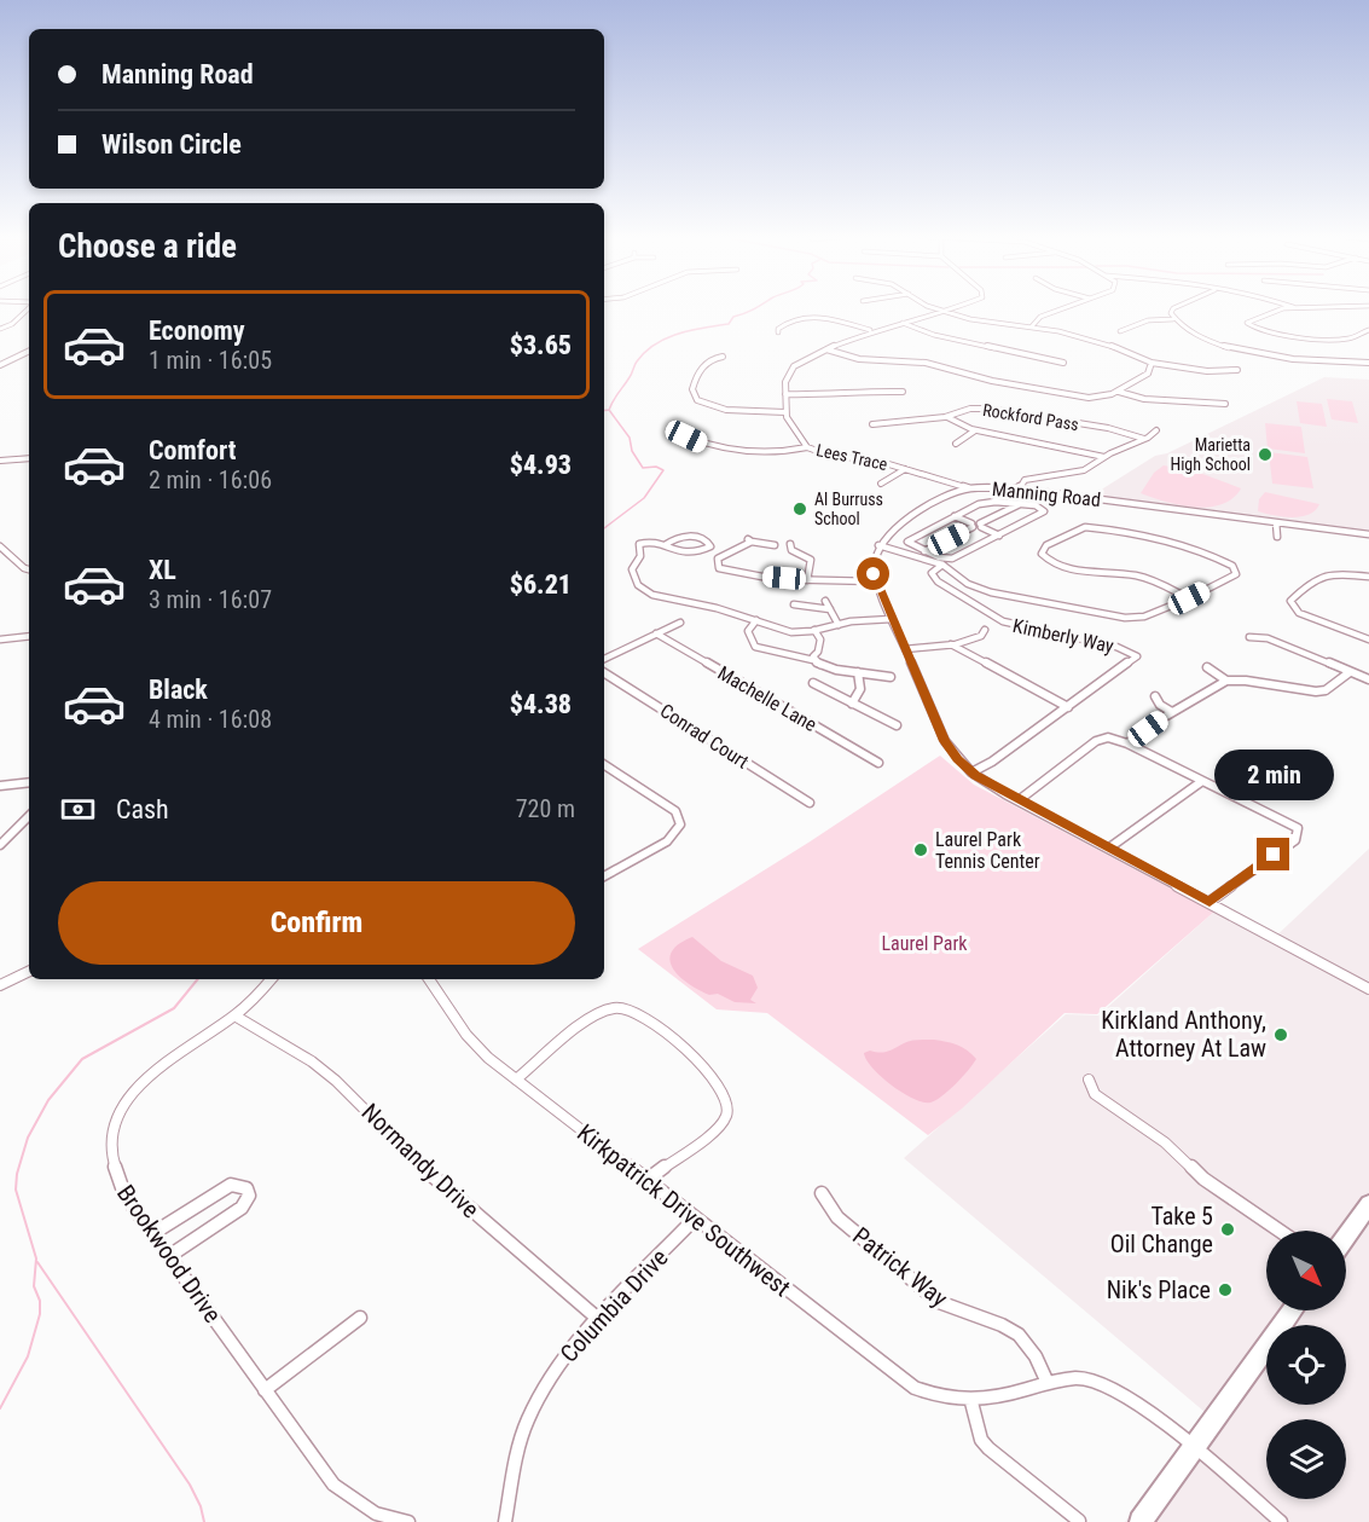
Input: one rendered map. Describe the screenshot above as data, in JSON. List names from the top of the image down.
{
  "streets": {
    "street": [
      "Rockford Pass",
      "Lees Trace",
      "Manning Road",
      "Kimberly Way",
      "Machelle Lane",
      "Conrad Court",
      "Normandy Drive",
      "Kirkpatrick Drive Southwest",
      "Brookwood Drive",
      "Patrick Way",
      "Columbia Drive"
    ]
  },
  "crossings": [
    ["Lees Trace", "Manning Road"],
    ["Normandy Drive", "Brookwood Drive"],
    ["Normandy Drive", "Columbia Drive"],
    ["Kirkpatrick Drive Southwest", "Patrick Way"],
    ["Kirkpatrick Drive Southwest", "Columbia Drive"]
  ],
  "parks": ["Laurel Park"],
  "places": [
    "Marietta High School",
    "Al Burruss School",
    "Laurel Park Tennis Center",
    "Kirkland Anthony, Attorney At Law",
    "Take 5 Oil Change",
    "Nik's Place"
  ],
  "north": "bottom right",
  "page": {
    "banner": ["Manning Road", "Wilson Circle"],
    "heading": "Choose a ride",
    "list": [
      {
        "name": "Economy",
        "note": "1 min · 16:05",
        "value": "$3.65"
      },
      {
        "name": "Comfort",
        "note": "2 min · 16:06",
        "value": "$4.93"
      },
      {
        "name": "XL",
        "note": "3 min · 16:07",
        "value": "$6.21"
      },
      {
        "name": "Black",
        "note": "4 min · 16:08",
        "value": "$4.38"
      }
    ],
    "bubble": "2 min",
    "pay": ["Cash", "720 m"],
    "buttons": "Confirm"
  }
}
